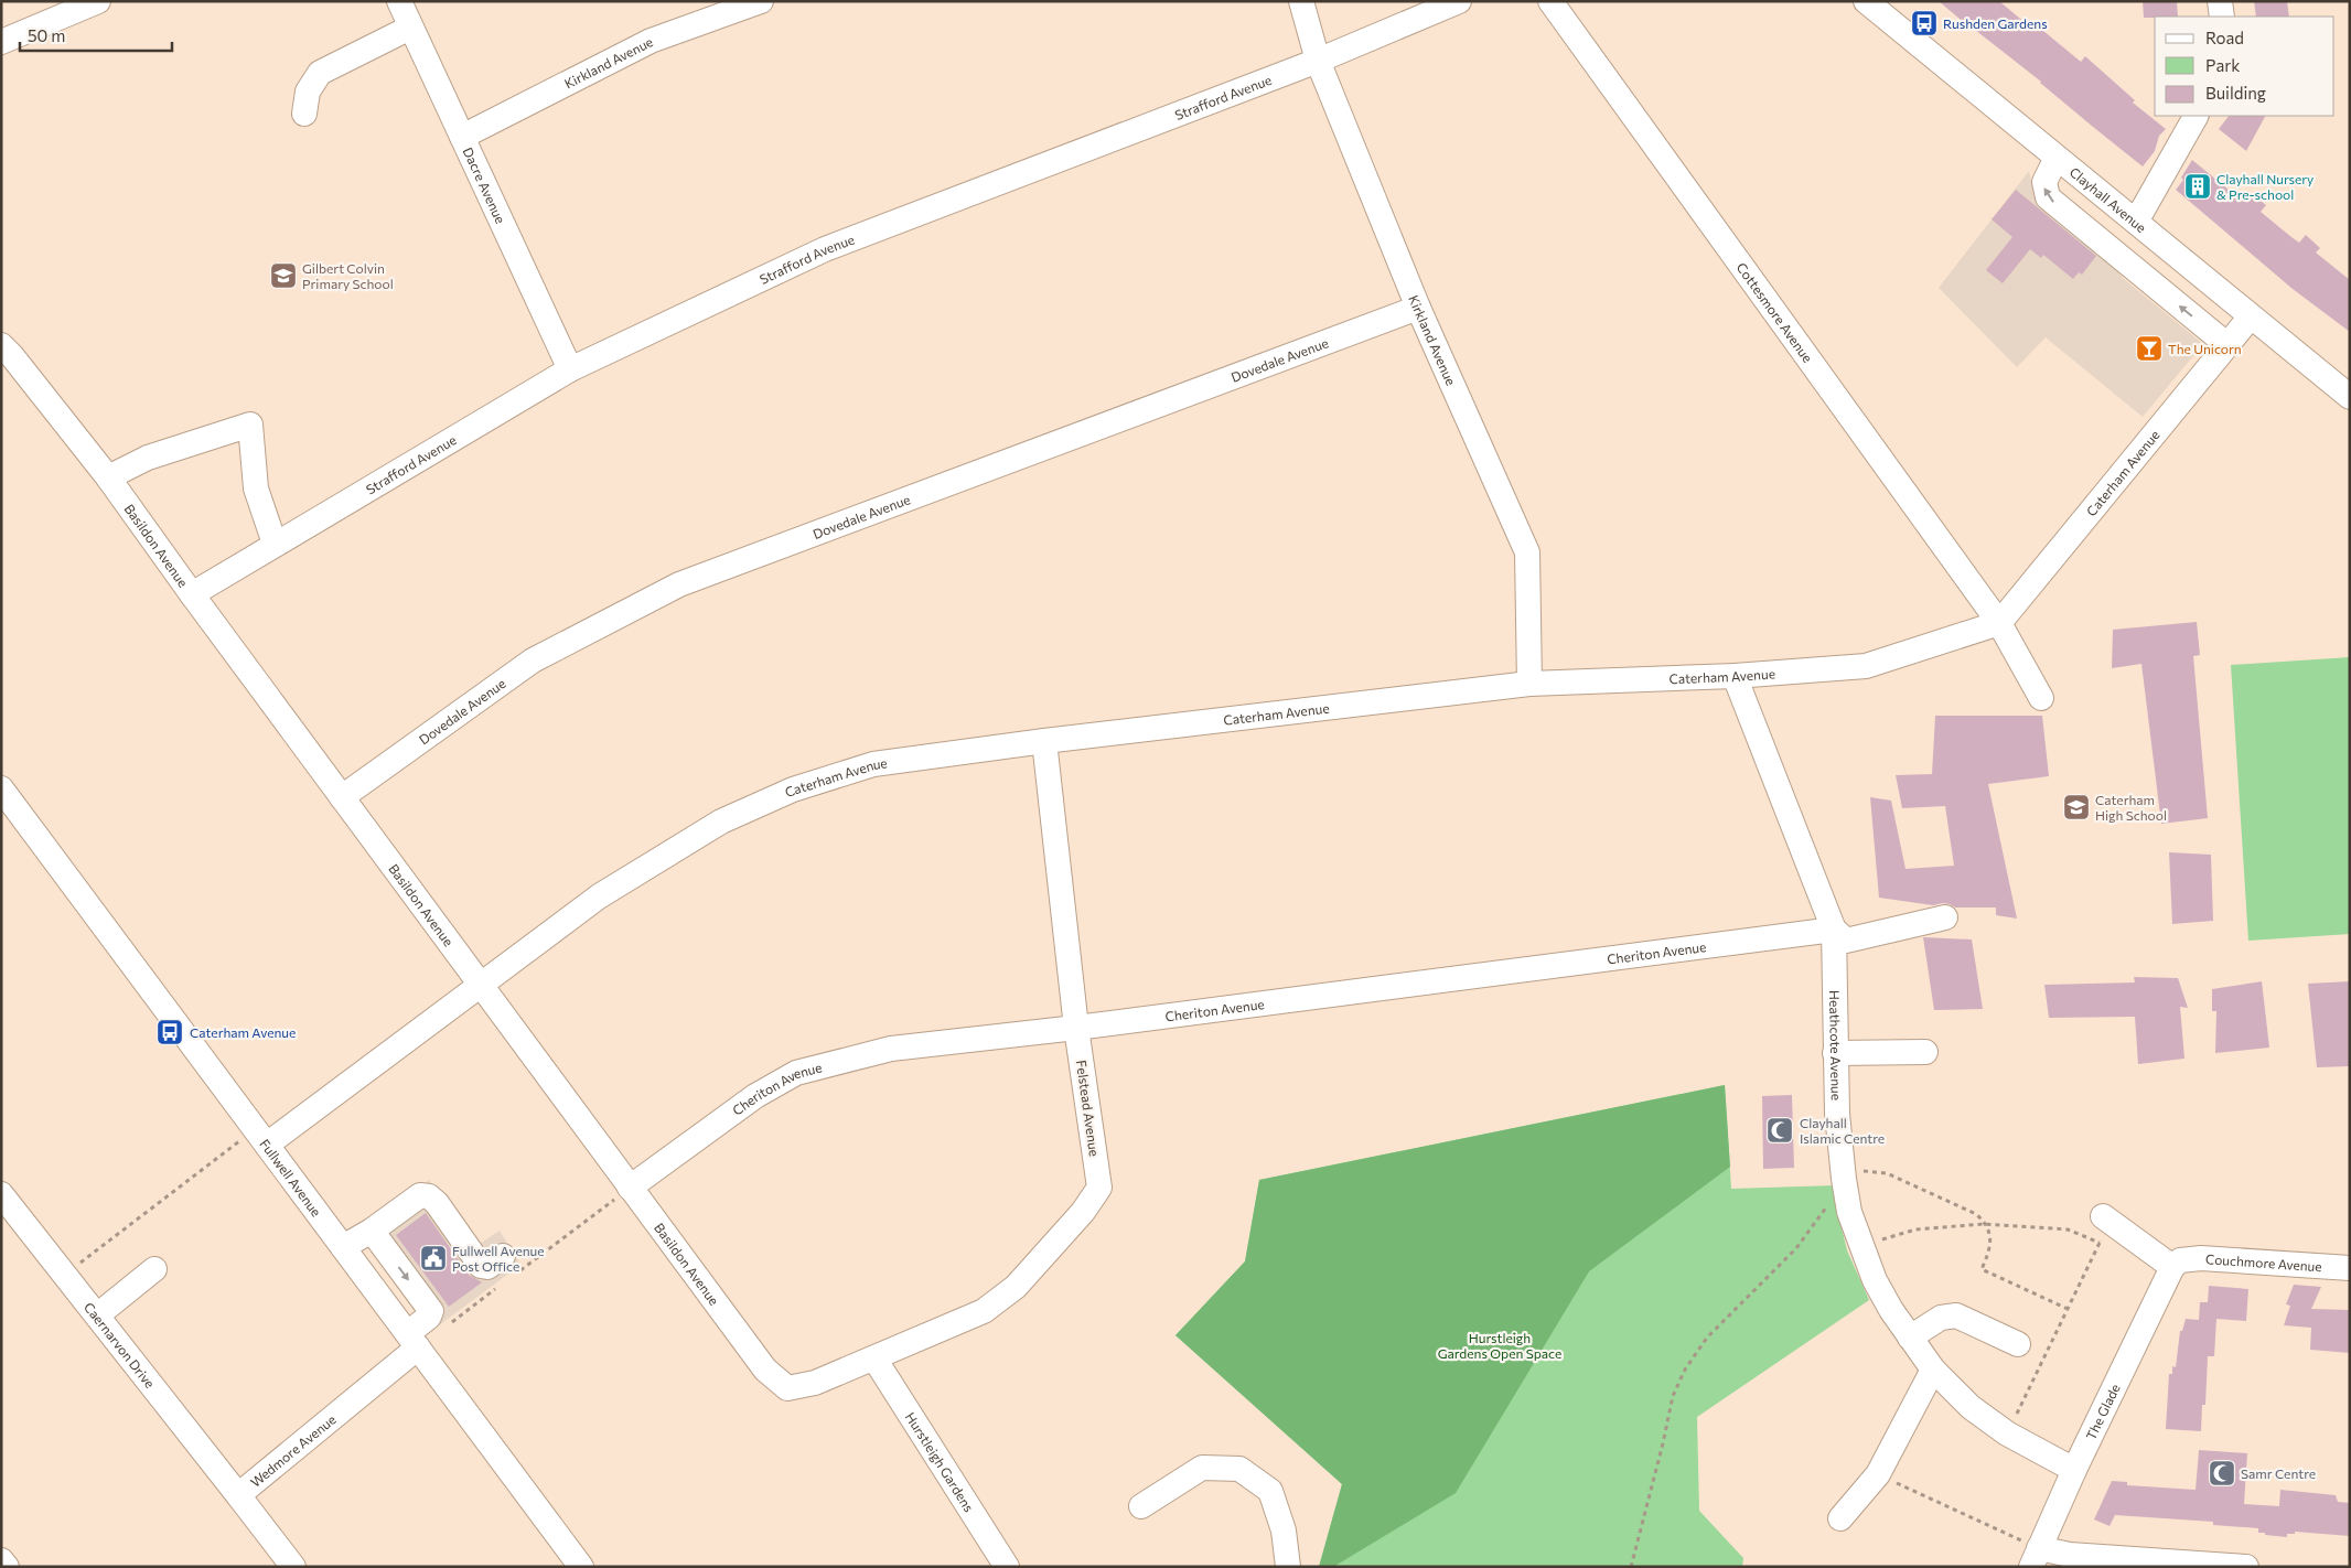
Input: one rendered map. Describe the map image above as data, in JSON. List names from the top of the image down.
{
  "streets": {
    "street": [
      "Kirkland Avenue",
      "Strafford Avenue",
      "Dacre Avenue",
      "Clayhall Avenue",
      "Cottesmore Avenue",
      "Dovedale Avenue",
      "Caterham Avenue",
      "Basildon Avenue",
      "Cheriton Avenue",
      "Heathcote Avenue",
      "Felstead Avenue",
      "Fullwell Avenue",
      "Couchmore Avenue",
      "Caernarvon Drive",
      "The Glade",
      "Wedmore Avenue",
      "Hurstleigh Gardens"
    ]
  },
  "crossings": [
    ["Kirkland Avenue", "Strafford Avenue"],
    ["Kirkland Avenue", "Dacre Avenue"],
    ["Kirkland Avenue", "Dovedale Avenue"],
    ["Kirkland Avenue", "Caterham Avenue"],
    ["Strafford Avenue", "Dacre Avenue"],
    ["Strafford Avenue", "Basildon Avenue"],
    ["Clayhall Avenue", "Caterham Avenue"],
    ["Cottesmore Avenue", "Caterham Avenue"],
    ["Dovedale Avenue", "Basildon Avenue"],
    ["Caterham Avenue", "Basildon Avenue"],
    ["Caterham Avenue", "Heathcote Avenue"],
    ["Caterham Avenue", "Felstead Avenue"],
    ["Caterham Avenue", "Fullwell Avenue"],
    ["Basildon Avenue", "Cheriton Avenue"],
    ["Basildon Avenue", "Felstead Avenue"],
    ["Basildon Avenue", "Hurstleigh Gardens"],
    ["Cheriton Avenue", "Heathcote Avenue"],
    ["Cheriton Avenue", "Felstead Avenue"],
    ["Heathcote Avenue", "The Glade"],
    ["Felstead Avenue", "Hurstleigh Gardens"],
    ["Fullwell Avenue", "Wedmore Avenue"],
    ["Couchmore Avenue", "The Glade"],
    ["Caernarvon Drive", "Wedmore Avenue"]
  ],
  "parks": ["Hurstleigh Gardens Open Space"],
  "places": {
    "bus stop": ["Rushden Gardens", "Caterham Avenue"],
    "building": ["Clayhall Nursery & Pre-school"],
    "school or university": ["Gilbert Colvin Primary School", "Caterham High School"],
    "bar": ["The Unicorn"],
    "mosque": ["Clayhall Islamic Centre", "Samr Centre"],
    "public building": ["Fullwell Avenue Post Office"]
  },
  "legend": ["Road", "Park", "Building"],
  "scale_bar": "50 m"
}
